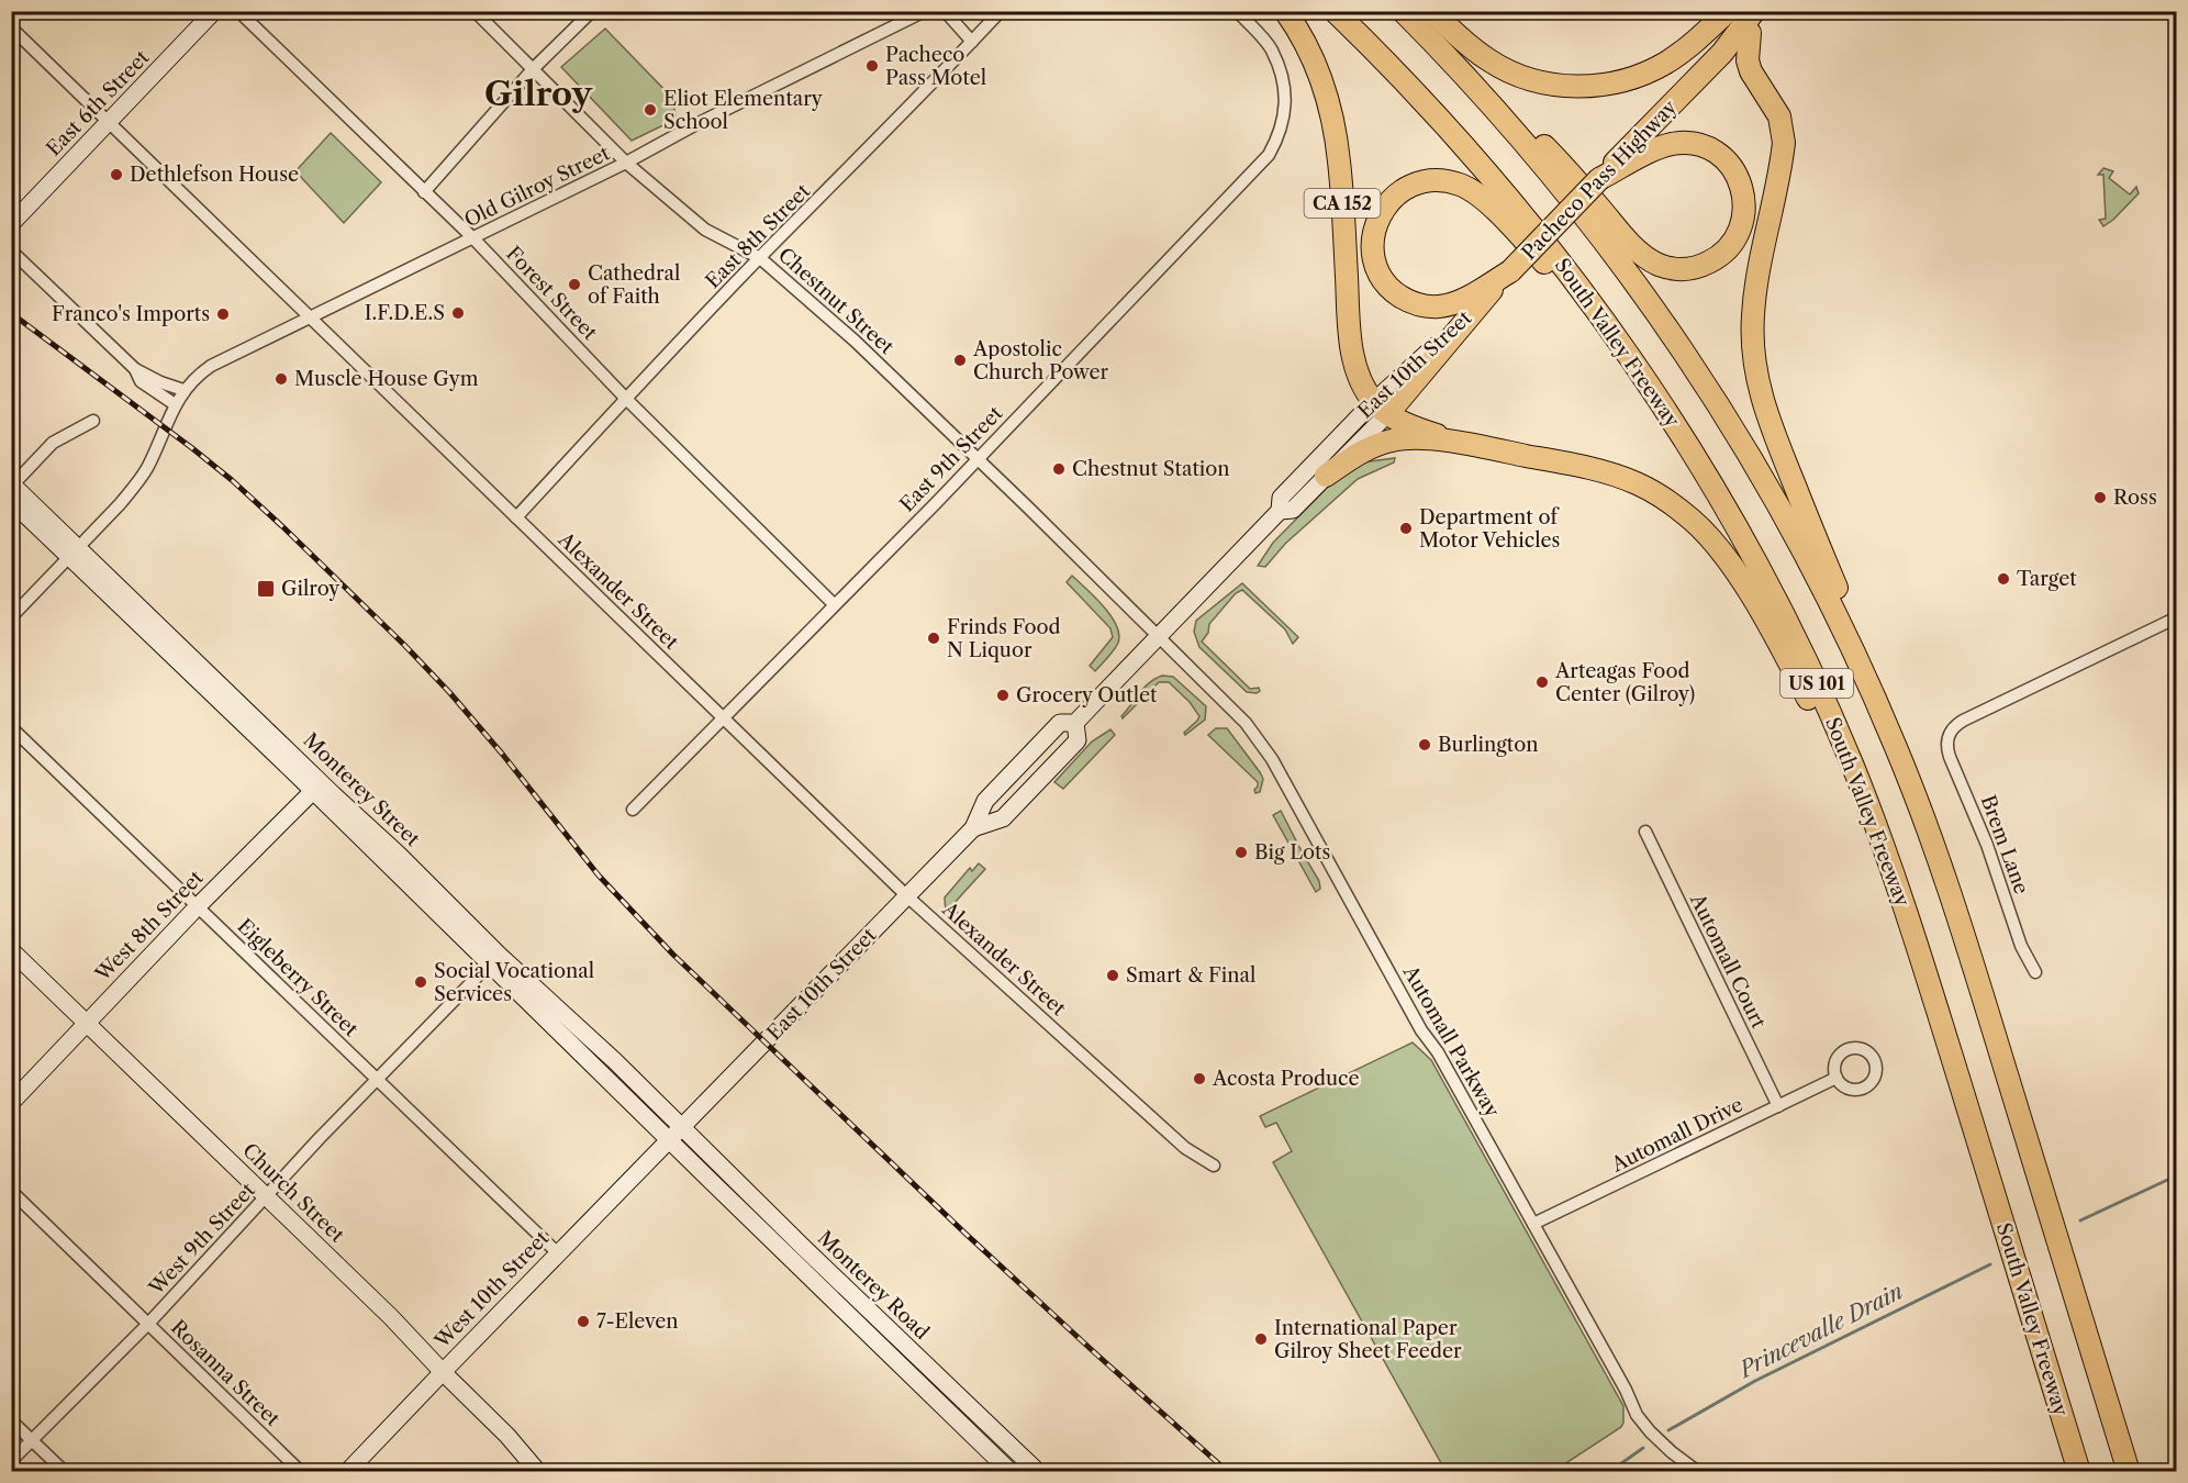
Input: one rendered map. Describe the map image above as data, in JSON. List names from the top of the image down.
{
  "streets": {
    "highway": [
      "Pacheco Pass Highway",
      "CA 152",
      "South Valley Freeway",
      "East 10th Street",
      "US 101"
    ],
    "main road": [
      "East 6th Street",
      "Monterey Street",
      "West 8th Street",
      "Church Street",
      "Monterey Road",
      "West 10th Street"
    ],
    "street": [
      "Old Gilroy Street",
      "East 8th Street",
      "Forest Street",
      "Chestnut Street",
      "East 9th Street",
      "Alexander Street",
      "Brem Lane",
      "Automall Court",
      "Eigleberry Street",
      "Automall Parkway",
      "Automall Drive",
      "West 9th Street",
      "Rosanna Street"
    ]
  },
  "crossings": [
    ["East 6th Street", "Alexander Street"],
    ["Pacheco Pass Highway", "East 10th Street"],
    ["Old Gilroy Street", "Forest Street"],
    ["Old Gilroy Street", "Chestnut Street"],
    ["Old Gilroy Street", "Alexander Street"],
    ["Old Gilroy Street", "Monterey Street"],
    ["CA 152", "East 10th Street"],
    ["East 8th Street", "Forest Street"],
    ["East 8th Street", "Chestnut Street"],
    ["East 8th Street", "Alexander Street"],
    ["Forest Street", "East 9th Street"],
    ["Chestnut Street", "East 10th Street"],
    ["Chestnut Street", "East 9th Street"],
    ["Chestnut Street", "Automall Parkway"],
    ["East 10th Street", "Alexander Street"],
    ["East 10th Street", "Monterey Street"],
    ["East 10th Street", "Automall Parkway"],
    ["East 10th Street", "Monterey Road"],
    ["East 10th Street", "West 10th Street"],
    ["East 9th Street", "Alexander Street"],
    ["Monterey Street", "West 8th Street"],
    ["Monterey Street", "West 9th Street"],
    ["Monterey Street", "Monterey Road"],
    ["Monterey Street", "West 10th Street"],
    ["West 8th Street", "Eigleberry Street"],
    ["West 8th Street", "Church Street"],
    ["Automall Court", "Automall Drive"],
    ["Eigleberry Street", "West 9th Street"],
    ["Eigleberry Street", "West 10th Street"],
    ["Automall Parkway", "Automall Drive"],
    ["Church Street", "West 9th Street"],
    ["Church Street", "West 10th Street"],
    ["West 9th Street", "Rosanna Street"],
    ["Monterey Road", "West 10th Street"]
  ],
  "districts": ["Gilroy"],
  "water": ["Princevalle Drain"],
  "places": {
    "other": [
      "Pacheco Pass Motel",
      "Eliot Elementary School",
      "Dethlefson House",
      "Cathedral of Faith",
      "I.F.D.E.S",
      "Franco's Imports",
      "Apostolic Church Power",
      "Muscle House Gym",
      "Chestnut Station",
      "Ross",
      "Department of Motor Vehicles",
      "Target",
      "Frinds Food N Liquor",
      "Arteagas Food Center (Gilroy)",
      "Grocery Outlet",
      "Burlington",
      "Big Lots",
      "Smart & Final",
      "Social Vocational Services",
      "Acosta Produce",
      "7-Eleven",
      "International Paper Gilroy Sheet Feeder"
    ],
    "transit": ["Gilroy"]
  }
}
